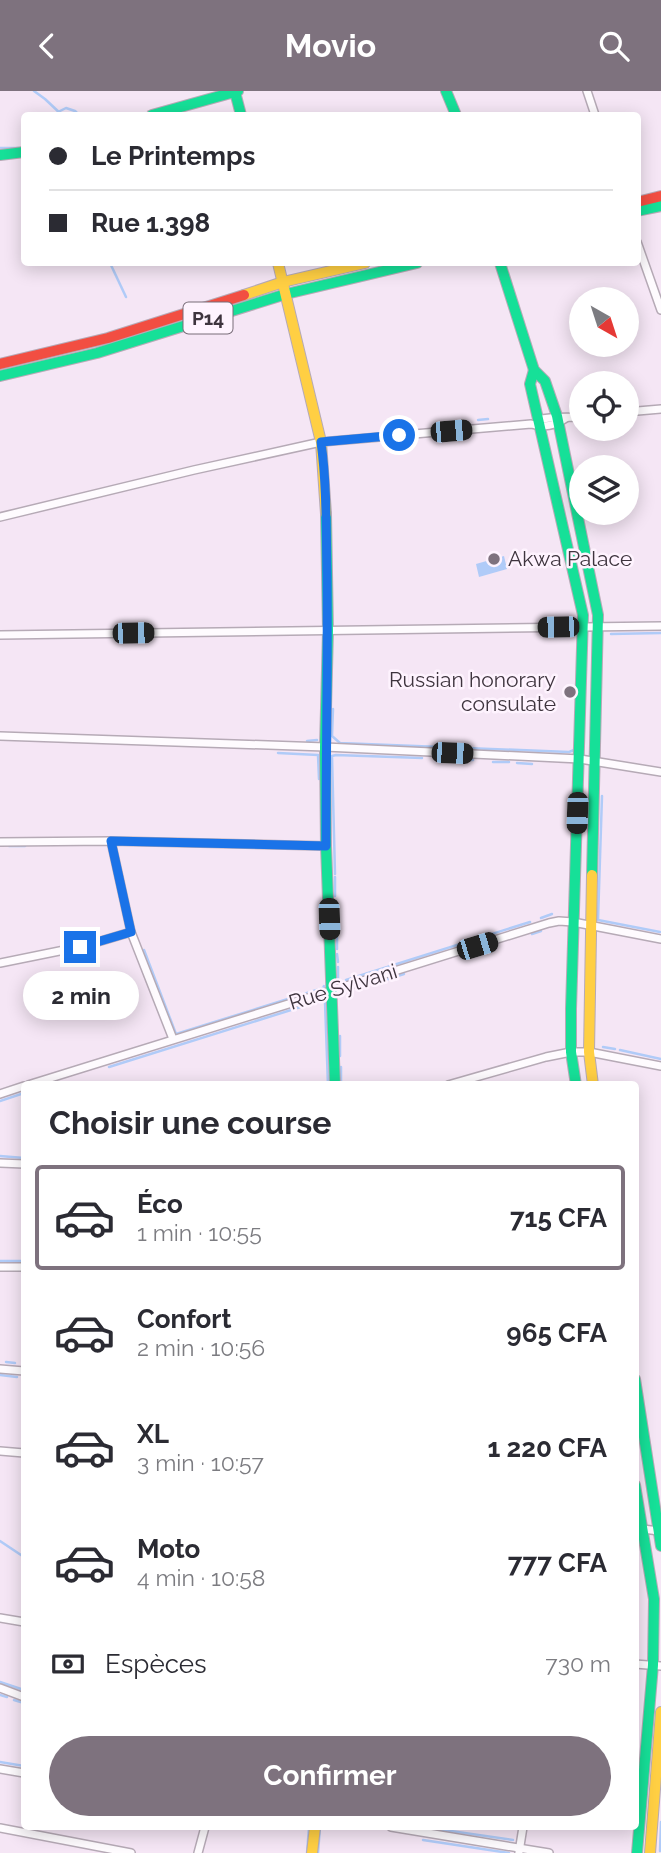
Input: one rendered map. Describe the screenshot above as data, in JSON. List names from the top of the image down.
{
  "streets": {
    "main road": ["P14"],
    "street": ["Rue Sylvani"]
  },
  "places": ["Akwa Palace", "Russian honorary consulate"],
  "north": "bottom right",
  "page": {
    "header": "Movio",
    "banner": ["Le Printemps", "Rue 1.398"],
    "bubble": "2 min",
    "heading": "Choisir une course",
    "list": [
      {
        "name": "Éco",
        "note": "1 min · 10:55",
        "value": "715 CFA"
      },
      {
        "name": "Confort",
        "note": "2 min · 10:56",
        "value": "965 CFA"
      },
      {
        "name": "XL",
        "note": "3 min · 10:57",
        "value": "1 220 CFA"
      },
      {
        "name": "Moto",
        "note": "4 min · 10:58",
        "value": "777 CFA"
      }
    ],
    "pay": ["Espèces", "730 m"],
    "buttons": "Confirmer"
  }
}
